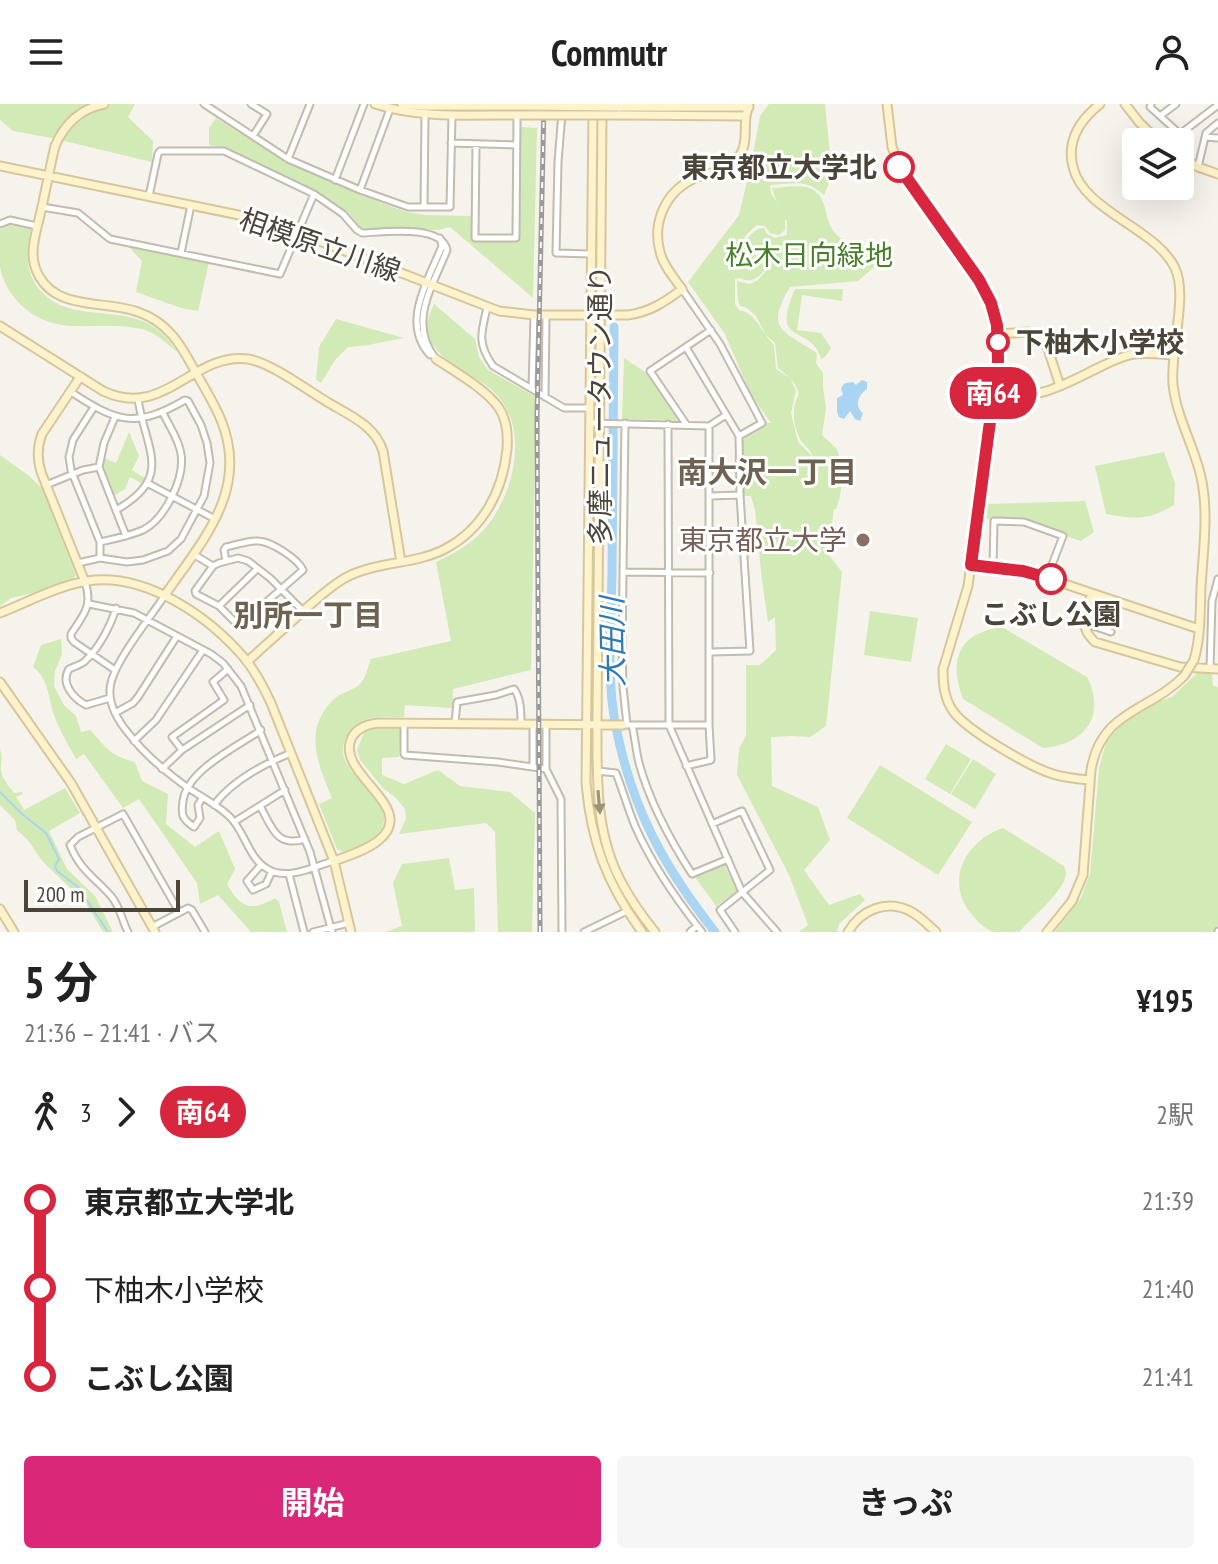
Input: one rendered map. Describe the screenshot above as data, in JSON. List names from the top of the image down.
{
  "streets": {
    "street": ["相模原立川線", "多摩ニュータウン通り"]
  },
  "crossings": [
    ["相模原立川線", "多摩ニュータウン通り"]
  ],
  "districts": ["南大沢一丁目", "別所一丁目"],
  "water": ["大田川"],
  "parks": ["松木日向緑地"],
  "places": [
    "東京都立大学北",
    "下柚木小学校",
    "東京都立大学",
    "こぶし公園"
  ],
  "lines": ["bus line 南64"],
  "scale_bar": "200 m",
  "page": {
    "header": "Commutr",
    "on_map": "南64",
    "scale": "200 m",
    "heading": ["5 分", "21:36 – 21:41 · バス", "¥195"],
    "legs": ["3", "南64", "2駅"],
    "list": [
      {
        "name": "東京都立大学北",
        "value": "21:39"
      },
      {
        "name": "下柚木小学校",
        "value": "21:40"
      },
      {
        "name": "こぶし公園",
        "value": "21:41"
      }
    ],
    "buttons": ["開始", "きっぷ"]
  }
}
